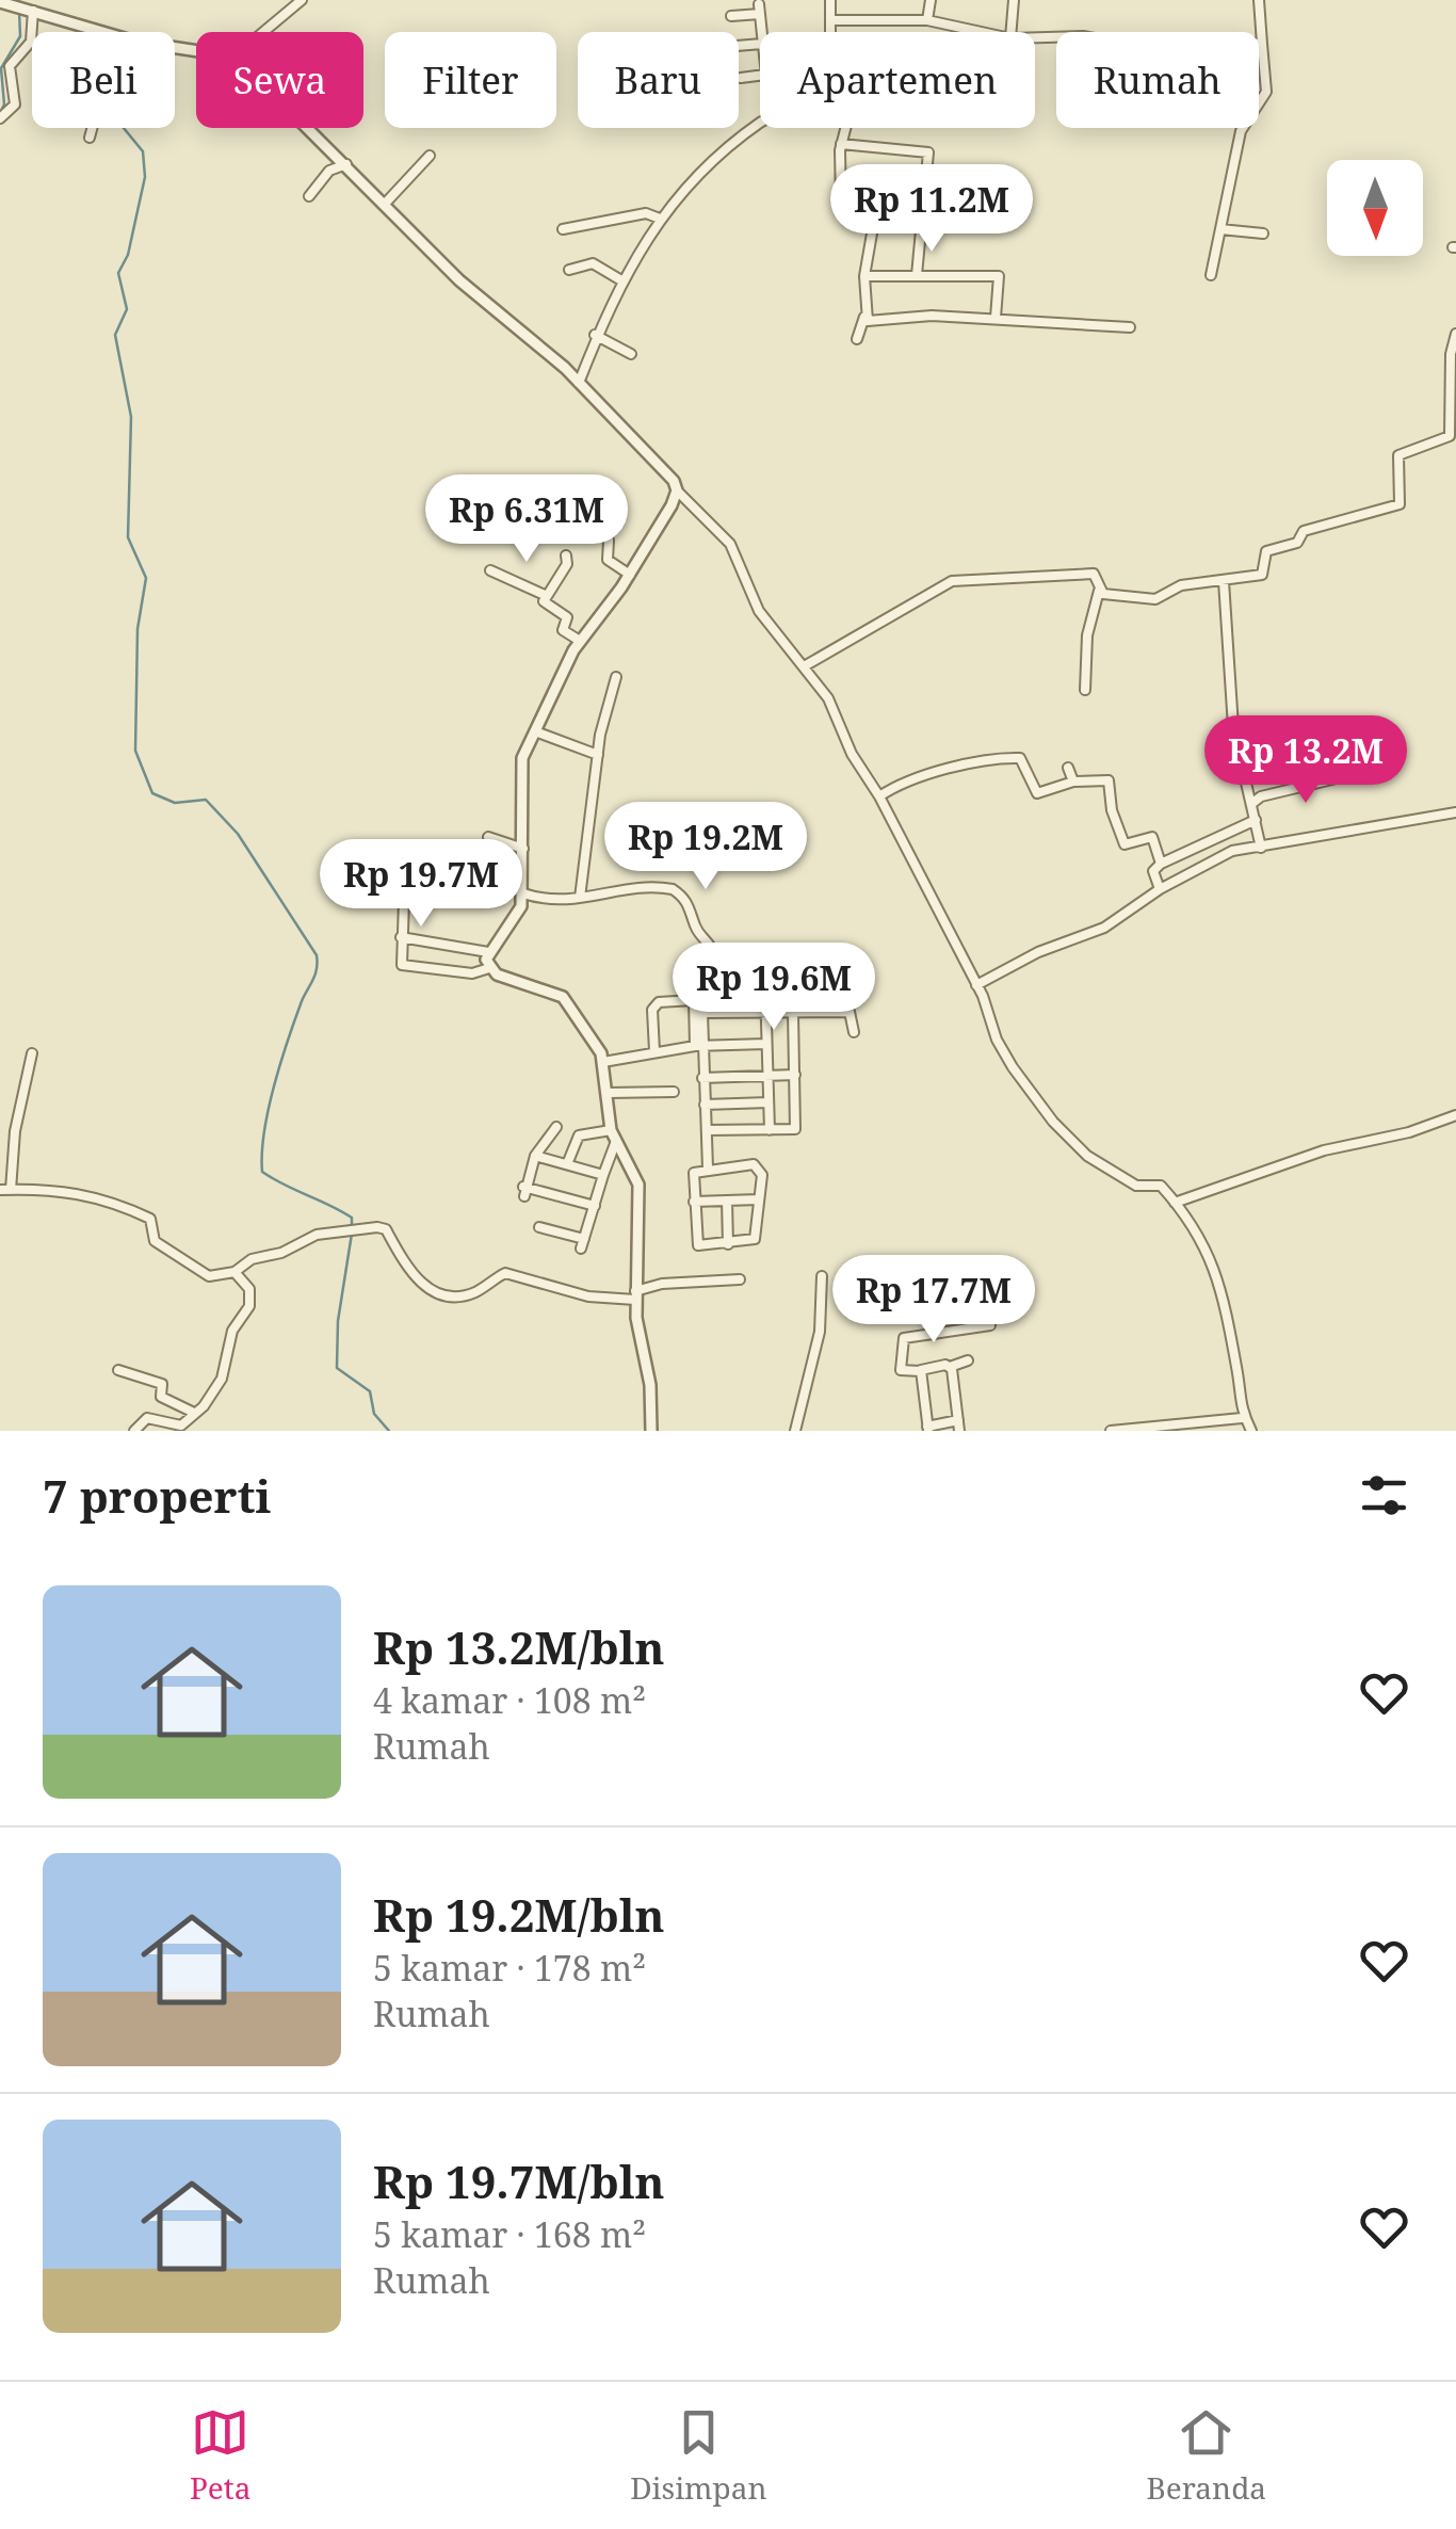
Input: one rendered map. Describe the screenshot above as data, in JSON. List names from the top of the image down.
{
  "north": "bottom",
  "page": {
    "chip": [
      "Beli",
      "Sewa",
      "Filter",
      "Baru",
      "Apartemen",
      "Rumah"
    ],
    "price": [
      "Rp 11.2M",
      "Rp 6.31M",
      "Rp 13.2M",
      "Rp 19.2M",
      "Rp 19.7M",
      "Rp 19.6M",
      "Rp 17.7M"
    ],
    "heading": "7 properti",
    "list": [
      {
        "name": "Rp 13.2M/bln",
        "note": "4 kamar · 108 m² · Rumah"
      },
      {
        "name": "Rp 19.2M/bln",
        "note": "5 kamar · 178 m² · Rumah"
      },
      {
        "name": "Rp 19.7M/bln",
        "note": "5 kamar · 168 m² · Rumah"
      }
    ],
    "tabs": ["Peta", "Disimpan", "Beranda"]
  }
}
